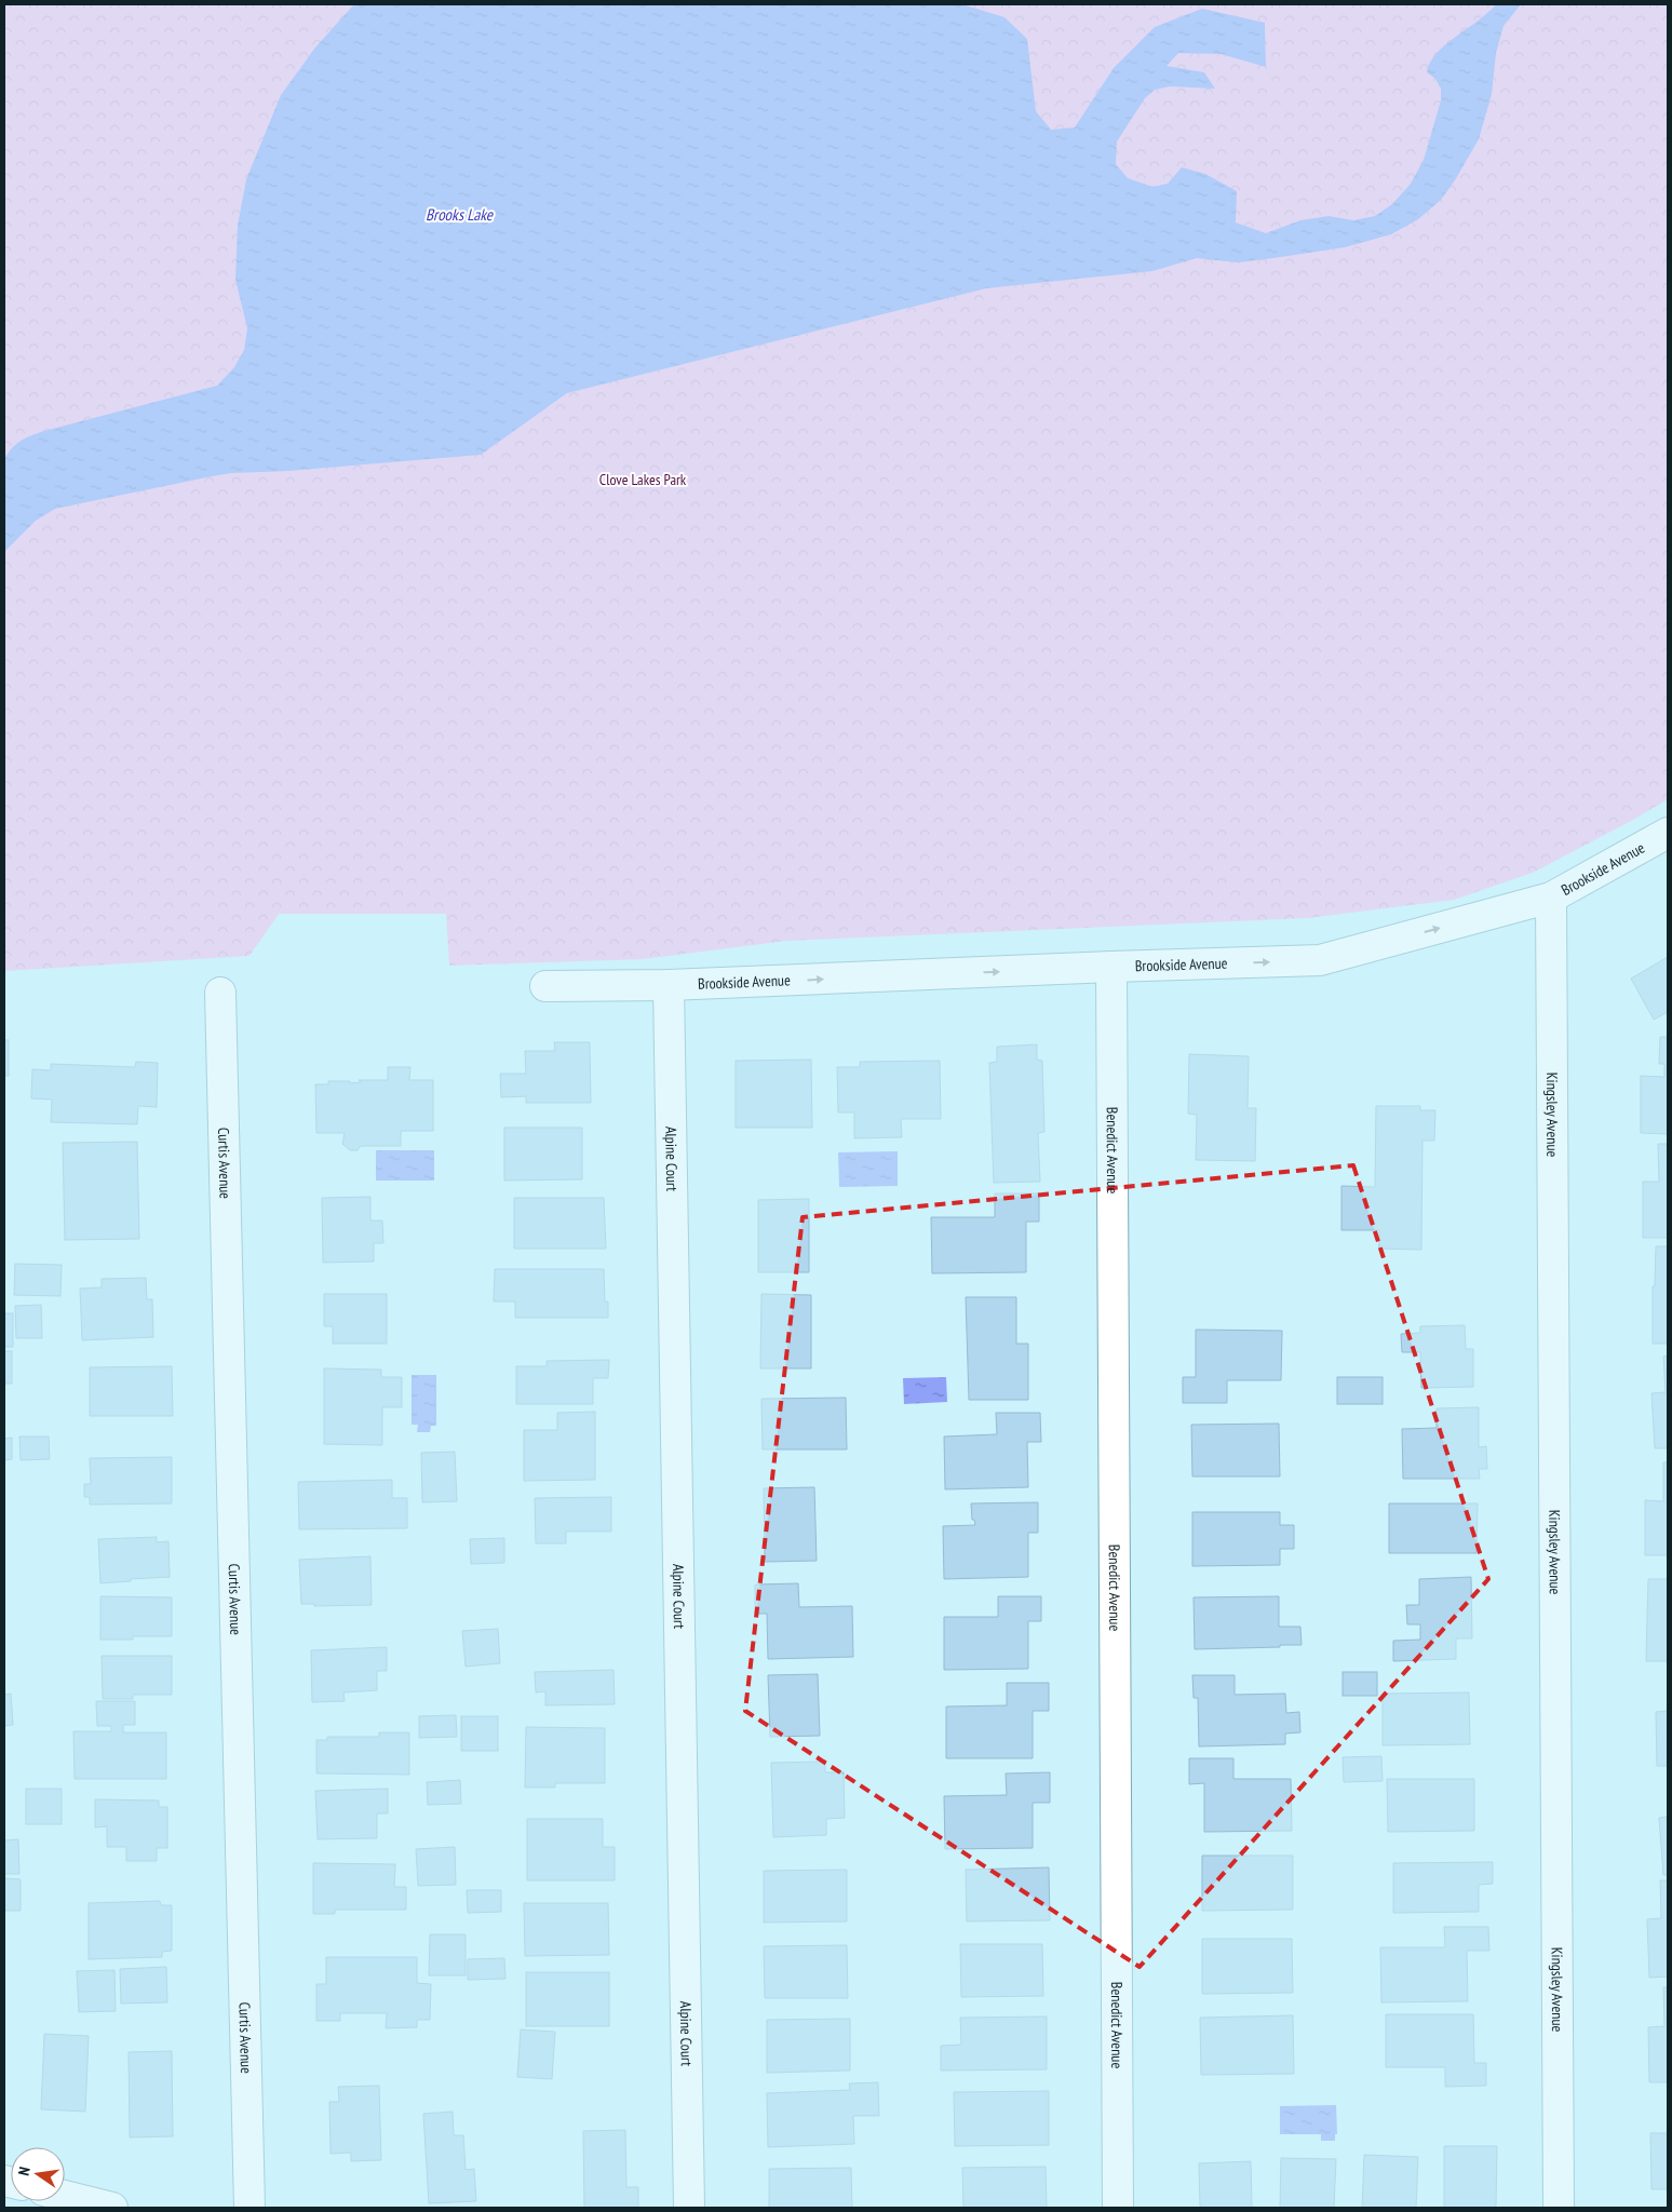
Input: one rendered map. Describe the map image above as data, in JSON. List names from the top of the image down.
{
  "streets": {
    "street": [
      "Brookside Avenue",
      "Kingsley Avenue",
      "Benedict Avenue",
      "Alpine Court",
      "Curtis Avenue"
    ]
  },
  "crossings": [
    ["Brookside Avenue", "Kingsley Avenue"],
    ["Brookside Avenue", "Benedict Avenue"],
    ["Brookside Avenue", "Alpine Court"]
  ],
  "one_way": ["Brookside Avenue"],
  "water": ["Brooks Lake"],
  "parks": ["Clove Lakes Park"],
  "north": "left"
}
